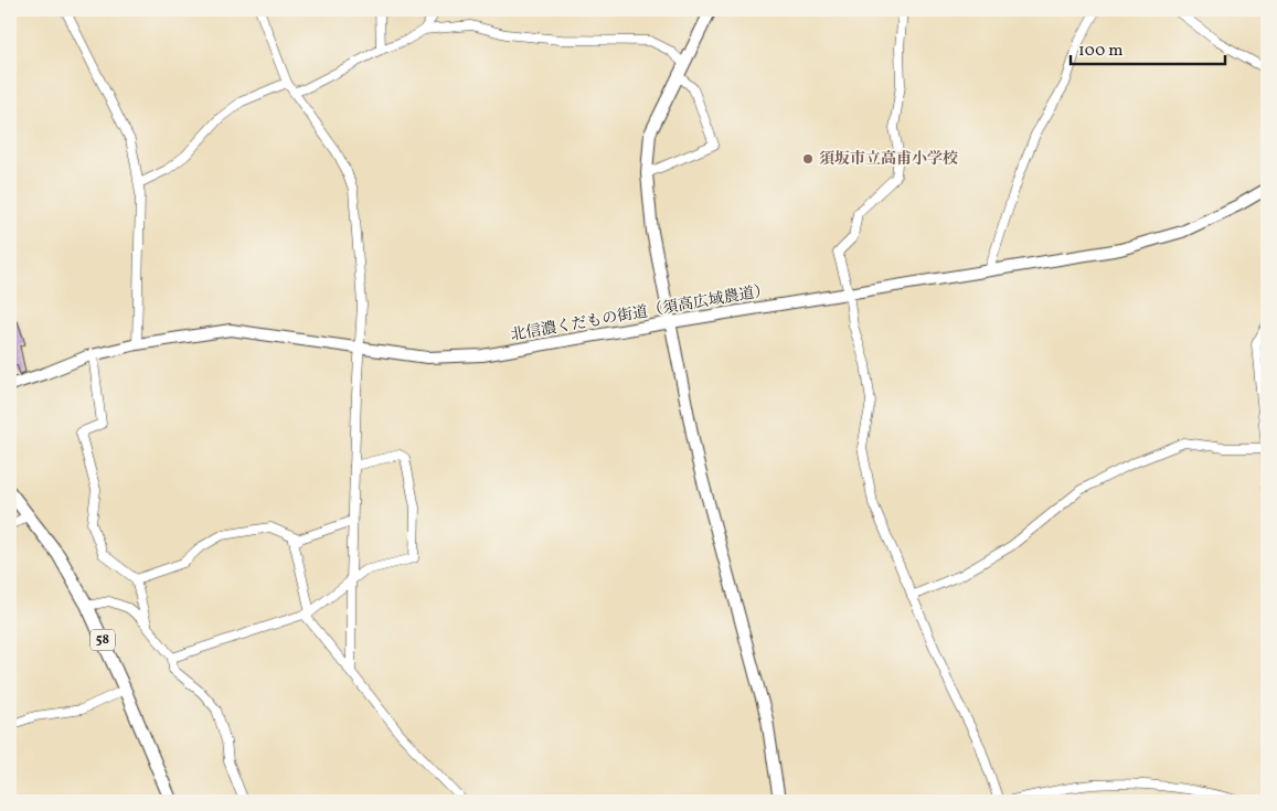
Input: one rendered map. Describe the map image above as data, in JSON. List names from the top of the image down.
{
  "streets": {
    "main road": ["58"],
    "street": ["北信濃くだもの街道（須高広域農道）"]
  },
  "places": ["須坂市立高甫小学校"],
  "scale_bar": "100 m"
}
